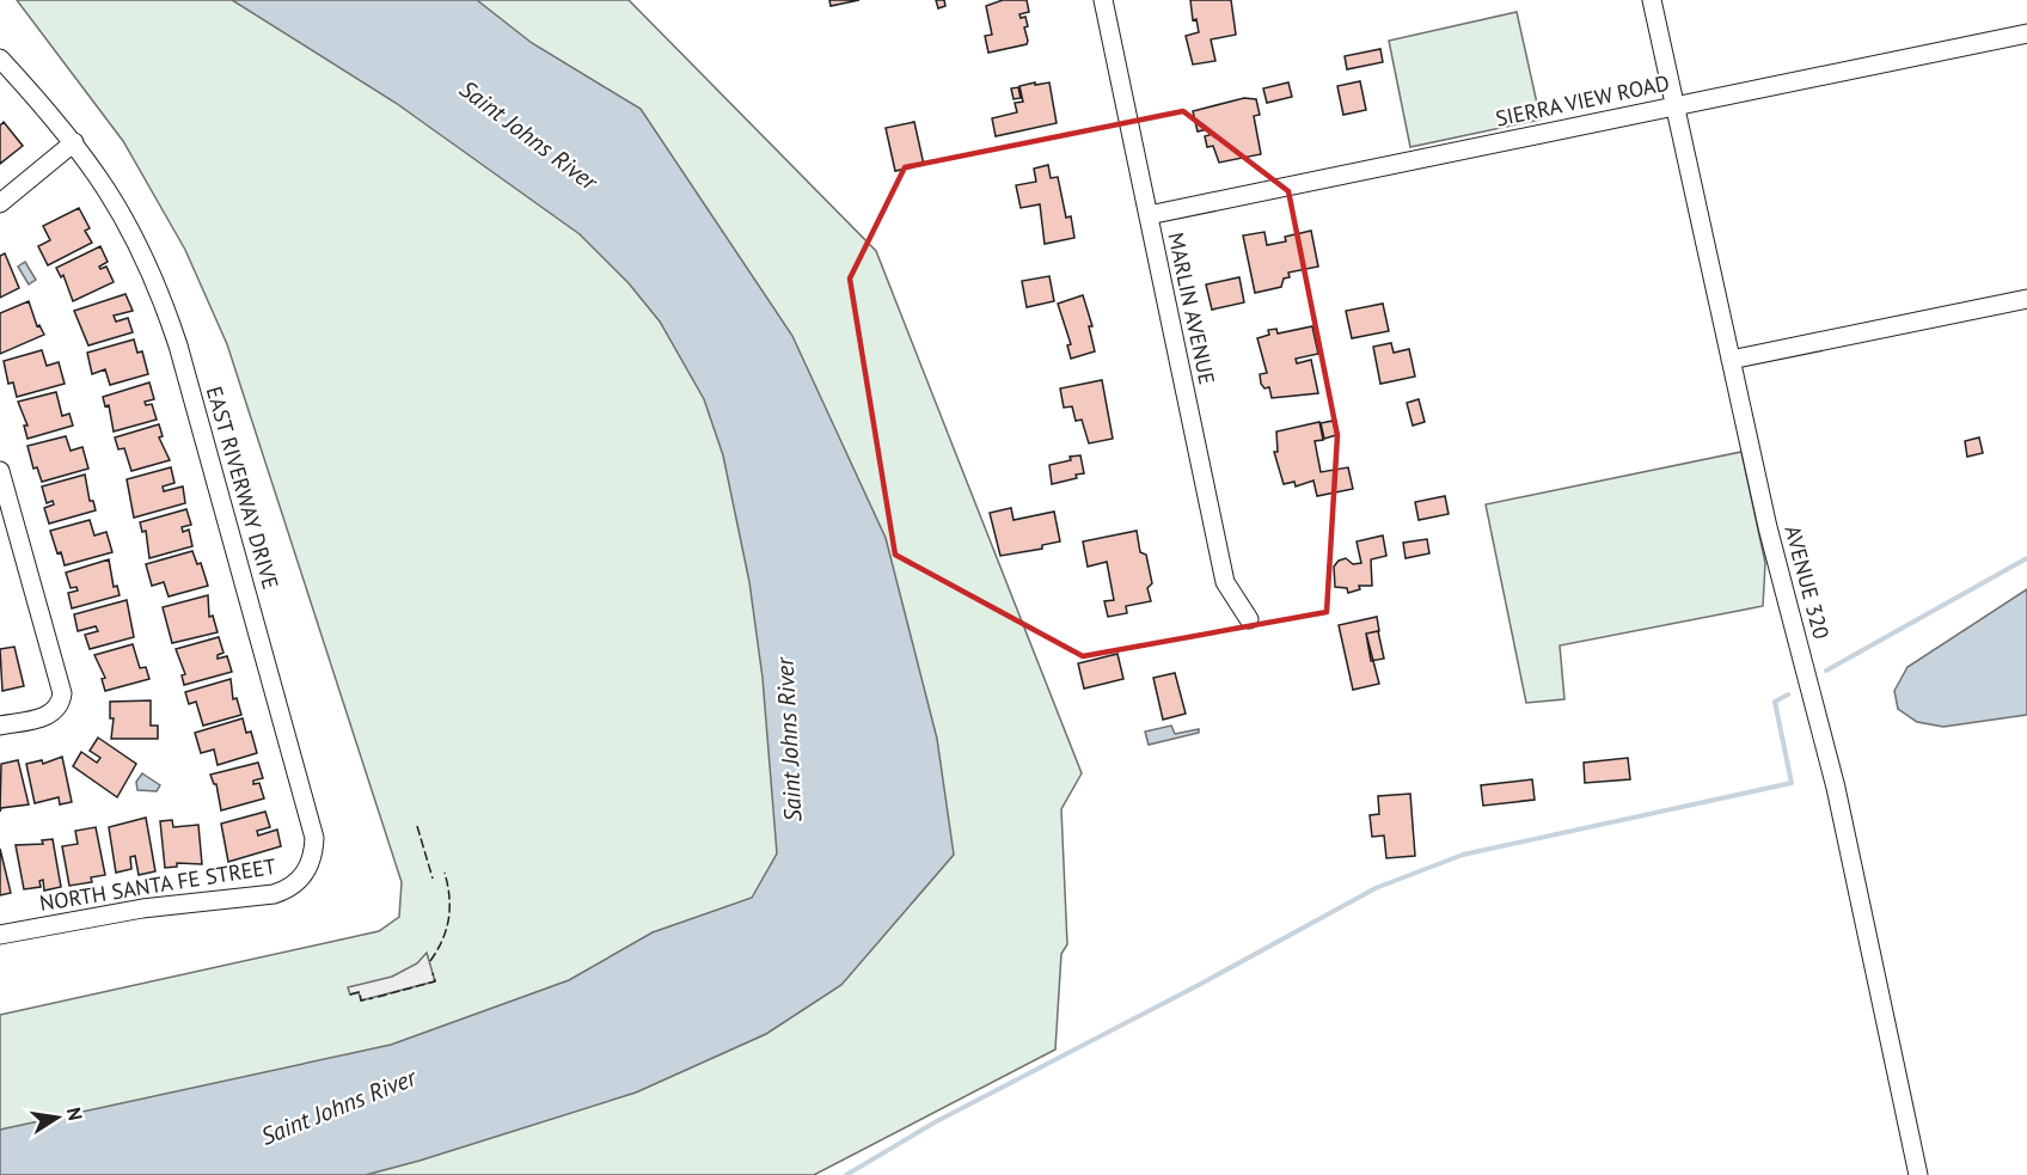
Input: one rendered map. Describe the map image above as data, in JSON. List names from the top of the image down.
{
  "streets": {
    "street": [
      "SIERRA VIEW ROAD",
      "MARLIN AVENUE",
      "EAST RIVERWAY DRIVE",
      "AVENUE 320",
      "NORTH SANTA FE STREET"
    ]
  },
  "crossings": [
    ["SIERRA VIEW ROAD", "MARLIN AVENUE"],
    ["SIERRA VIEW ROAD", "AVENUE 320"],
    ["EAST RIVERWAY DRIVE", "NORTH SANTA FE STREET"]
  ],
  "water": ["Saint Johns River"],
  "north": "right"
}
